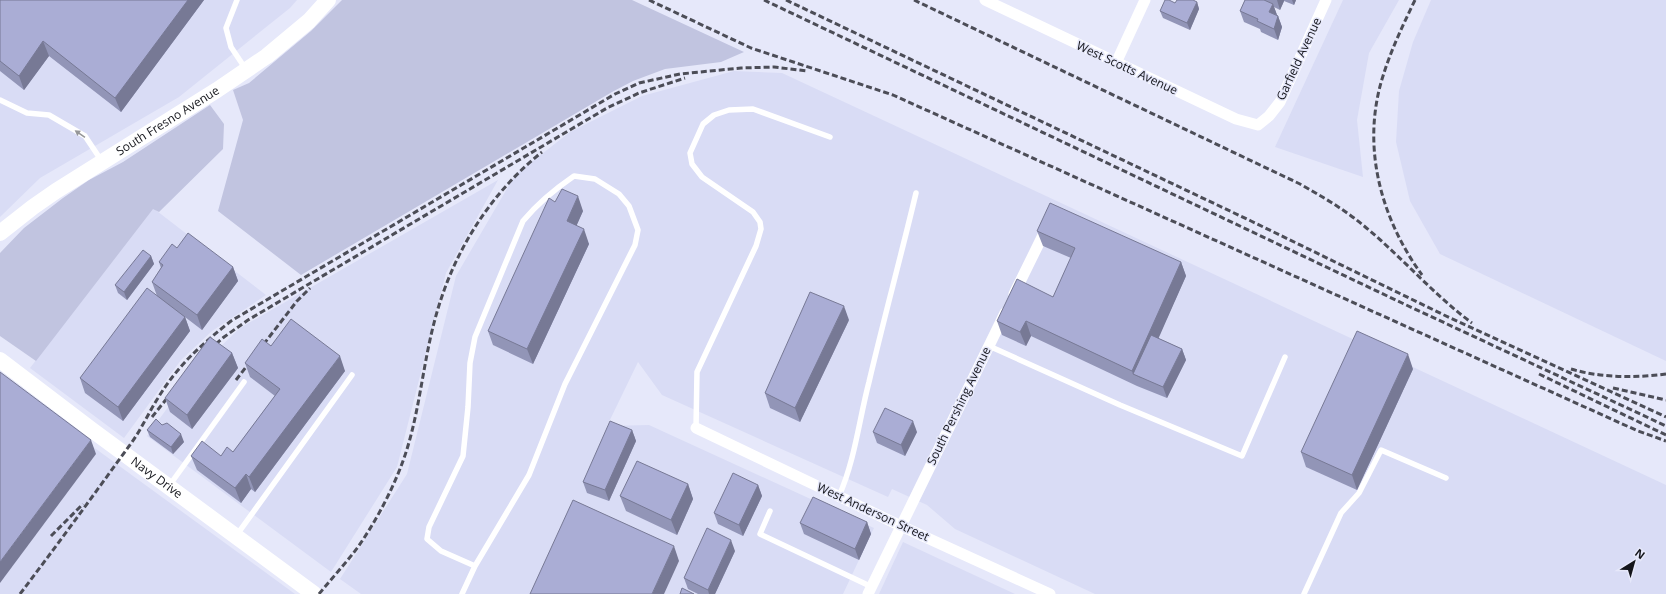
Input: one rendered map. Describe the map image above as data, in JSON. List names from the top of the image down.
{
  "streets": {
    "street": [
      "Garfield Avenue",
      "West Scotts Avenue",
      "South Fresno Avenue",
      "South Pershing Avenue",
      "Navy Drive",
      "West Anderson Street"
    ]
  },
  "crossings": [
    ["Garfield Avenue", "West Scotts Avenue"],
    ["South Pershing Avenue", "West Anderson Street"]
  ],
  "north": "top right"
}
